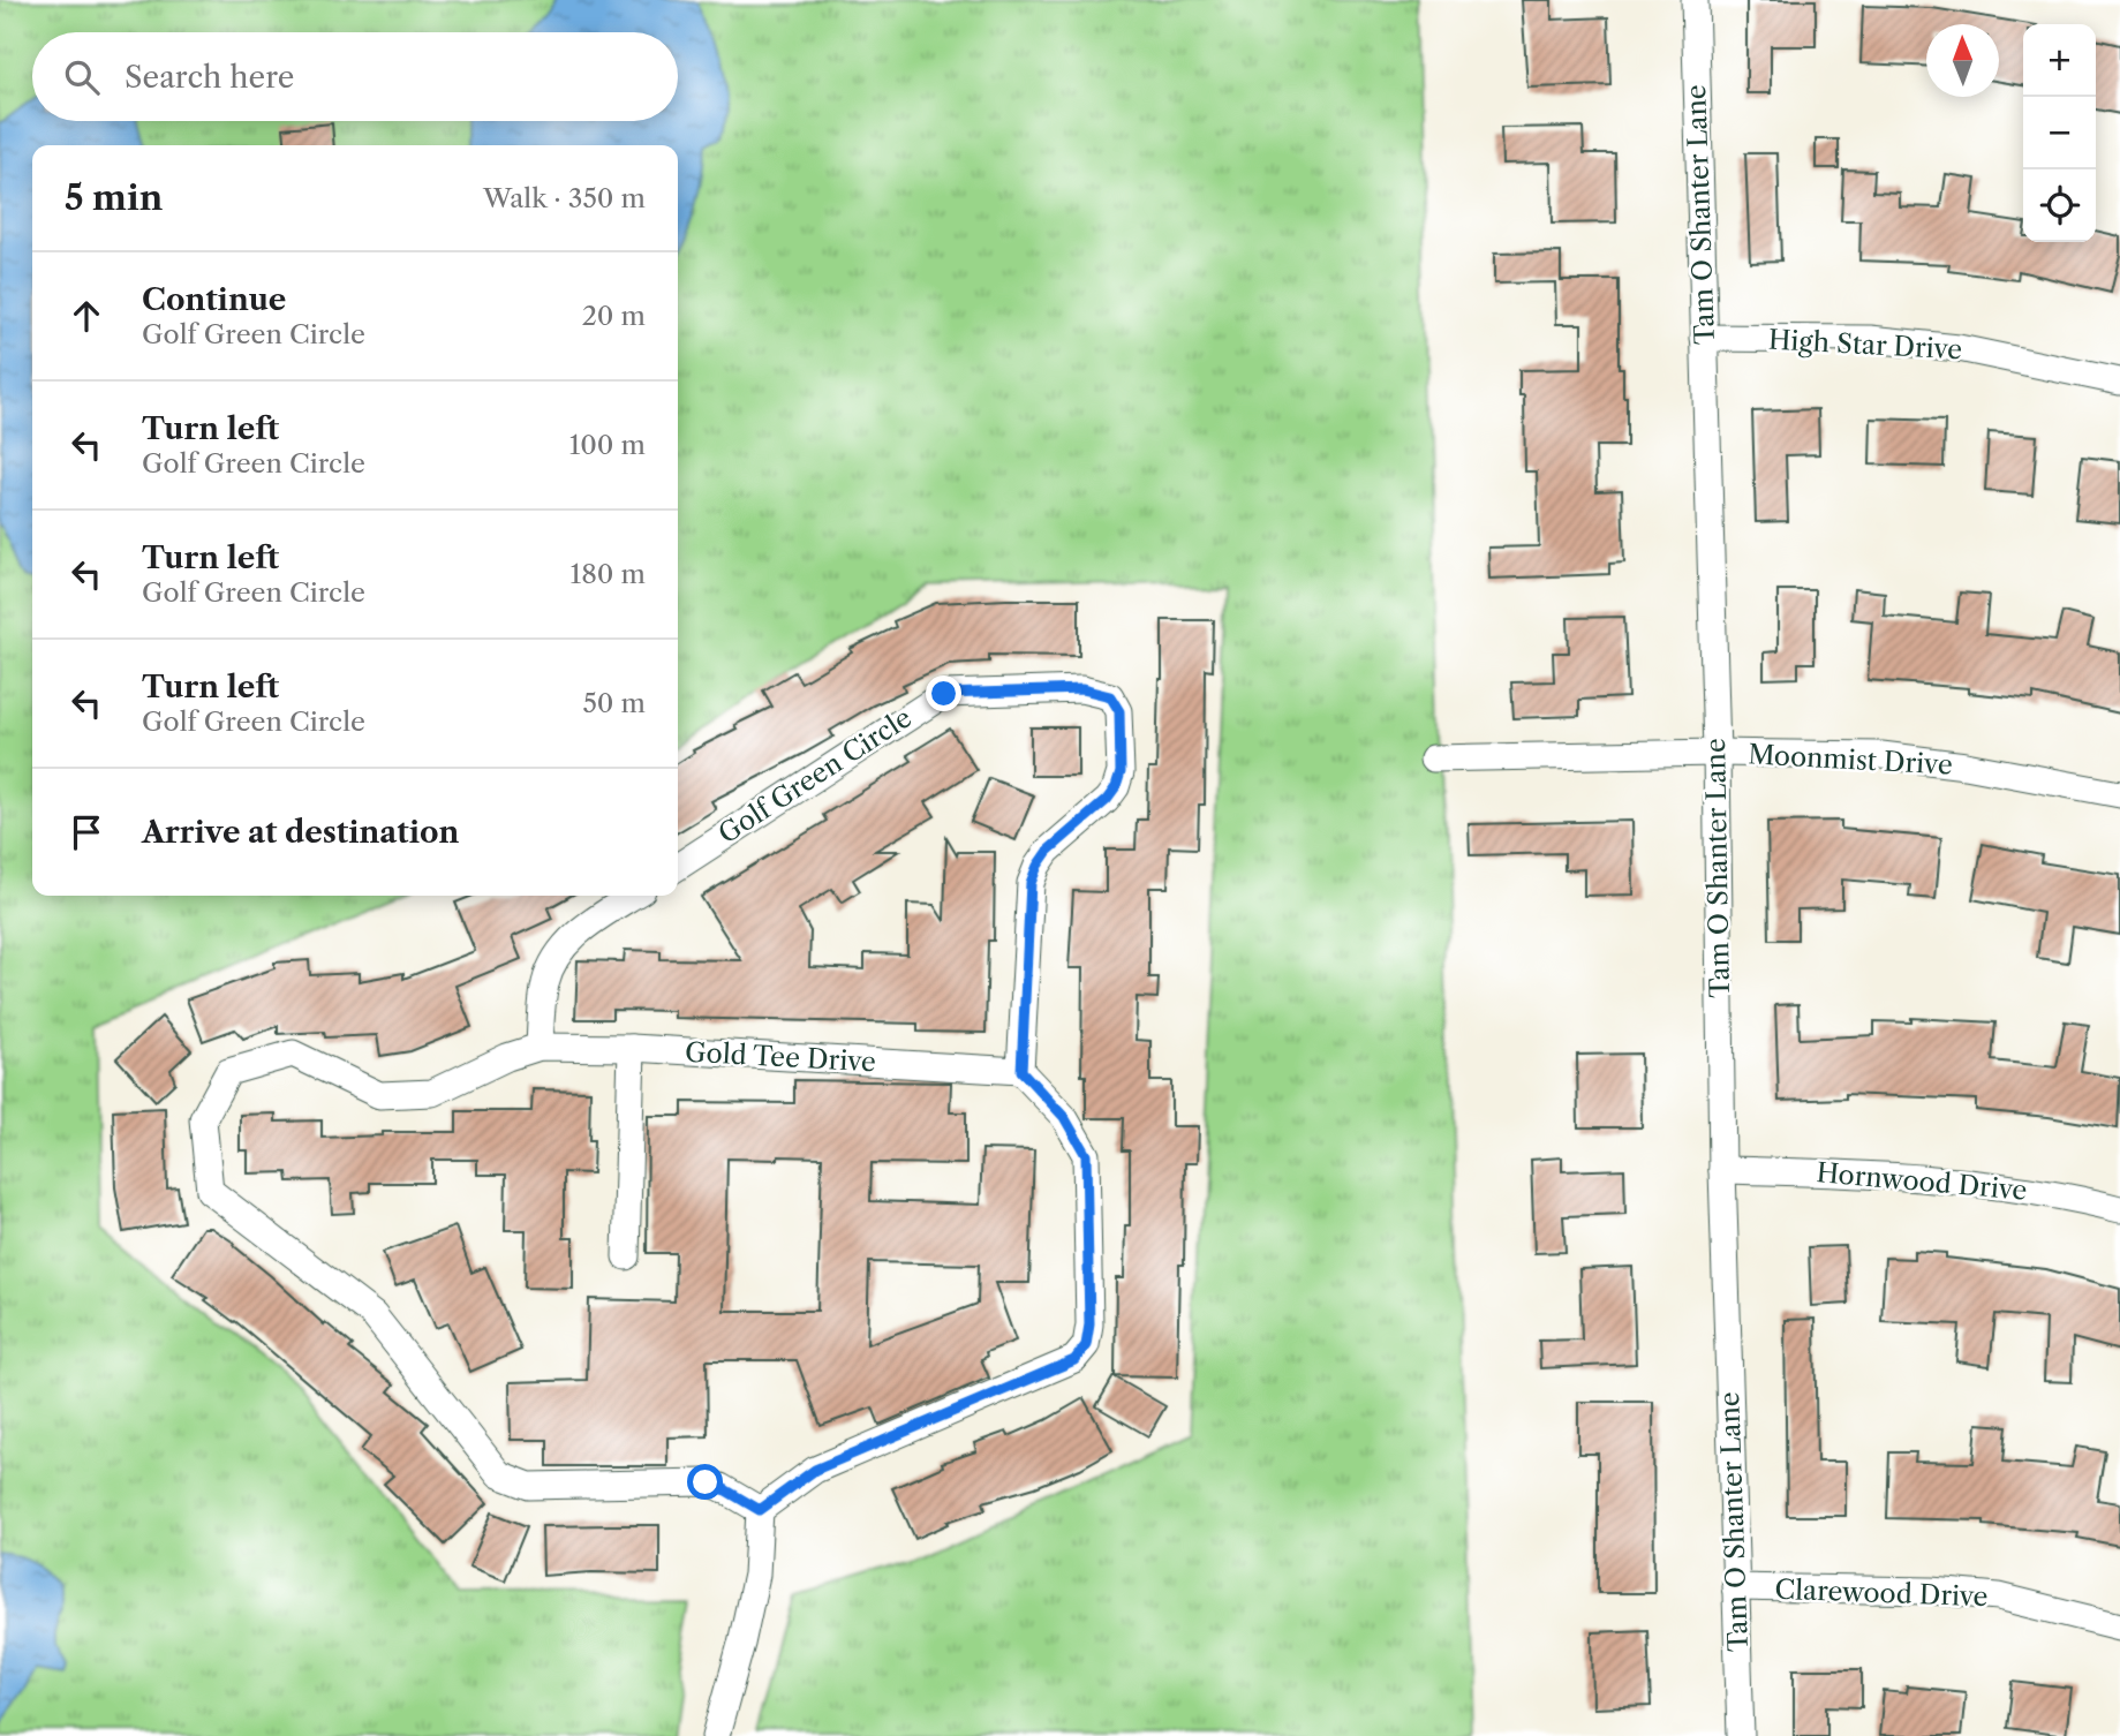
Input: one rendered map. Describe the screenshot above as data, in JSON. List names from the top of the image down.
{
  "streets": {
    "street": [
      "Tam O Shanter Lane",
      "High Star Drive",
      "Moonmist Drive",
      "Golf Green Circle",
      "Gold Tee Drive",
      "Hornwood Drive",
      "Clarewood Drive"
    ]
  },
  "crossings": [
    ["Tam O Shanter Lane", "High Star Drive"],
    ["Tam O Shanter Lane", "Moonmist Drive"],
    ["Tam O Shanter Lane", "Hornwood Drive"],
    ["Tam O Shanter Lane", "Clarewood Drive"],
    ["Golf Green Circle", "Gold Tee Drive"]
  ],
  "north": "top",
  "page": {
    "map_buttons": ["+", "−"],
    "search": "Search here",
    "heading": ["5 min", "Walk · 350 m"],
    "list": [
      ["Continue", "Golf Green Circle", "20 m"],
      ["Turn left", "Golf Green Circle", "100 m"],
      ["Turn left", "Golf Green Circle", "180 m"],
      ["Turn left", "Golf Green Circle", "50 m"],
      "Arrive at destination"
    ]
  }
}
